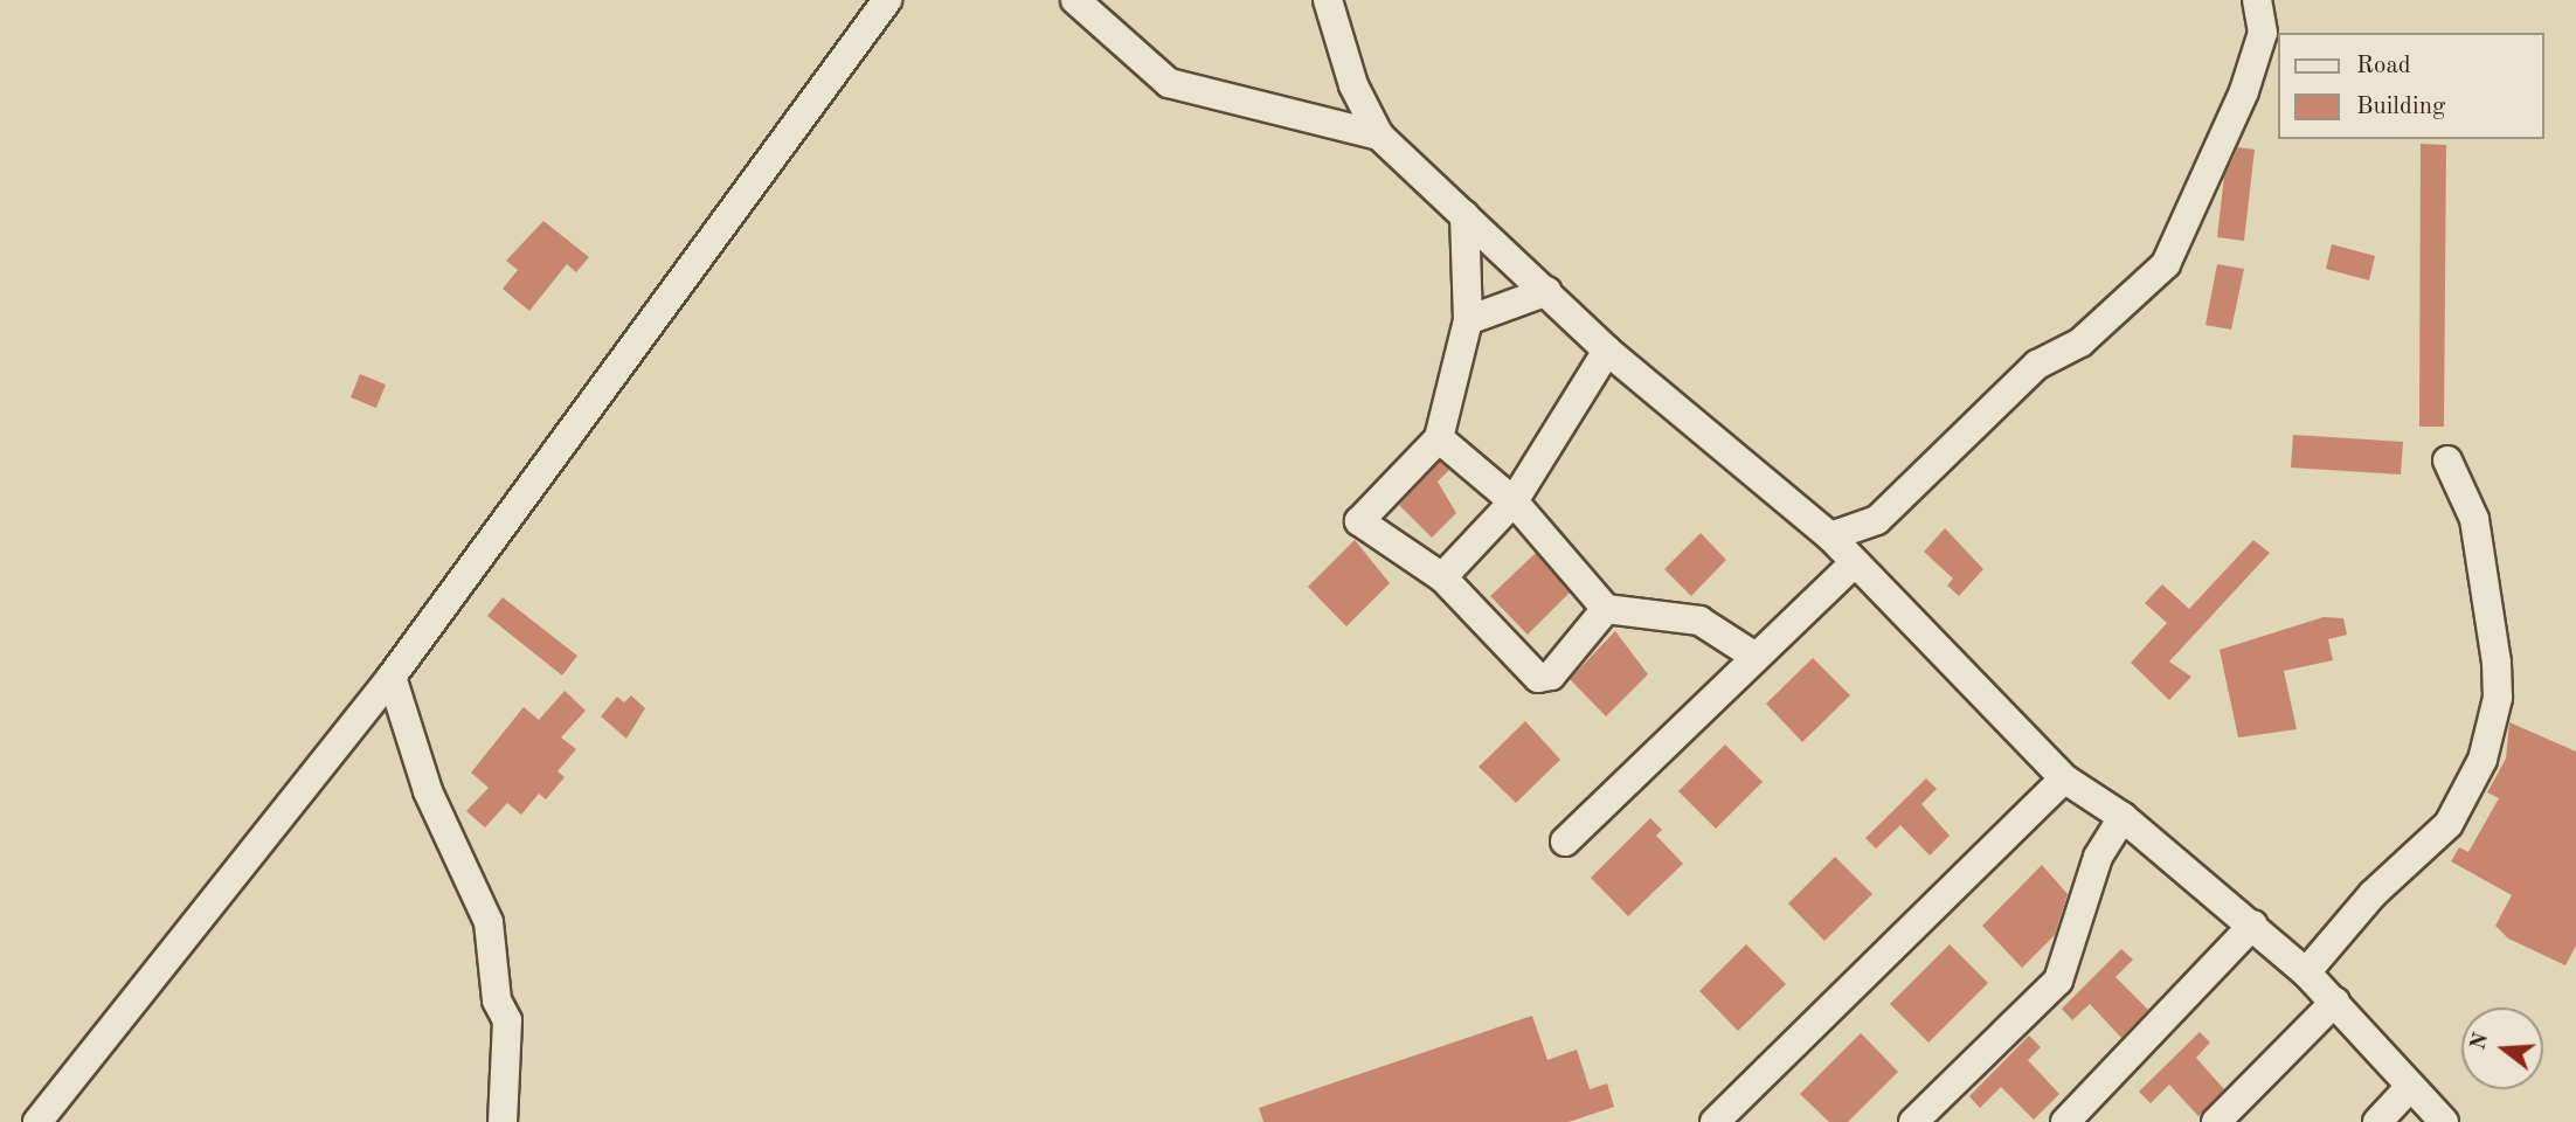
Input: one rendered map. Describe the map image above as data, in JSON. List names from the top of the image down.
{
  "legend": ["Road", "Building"],
  "north": "left"
}
